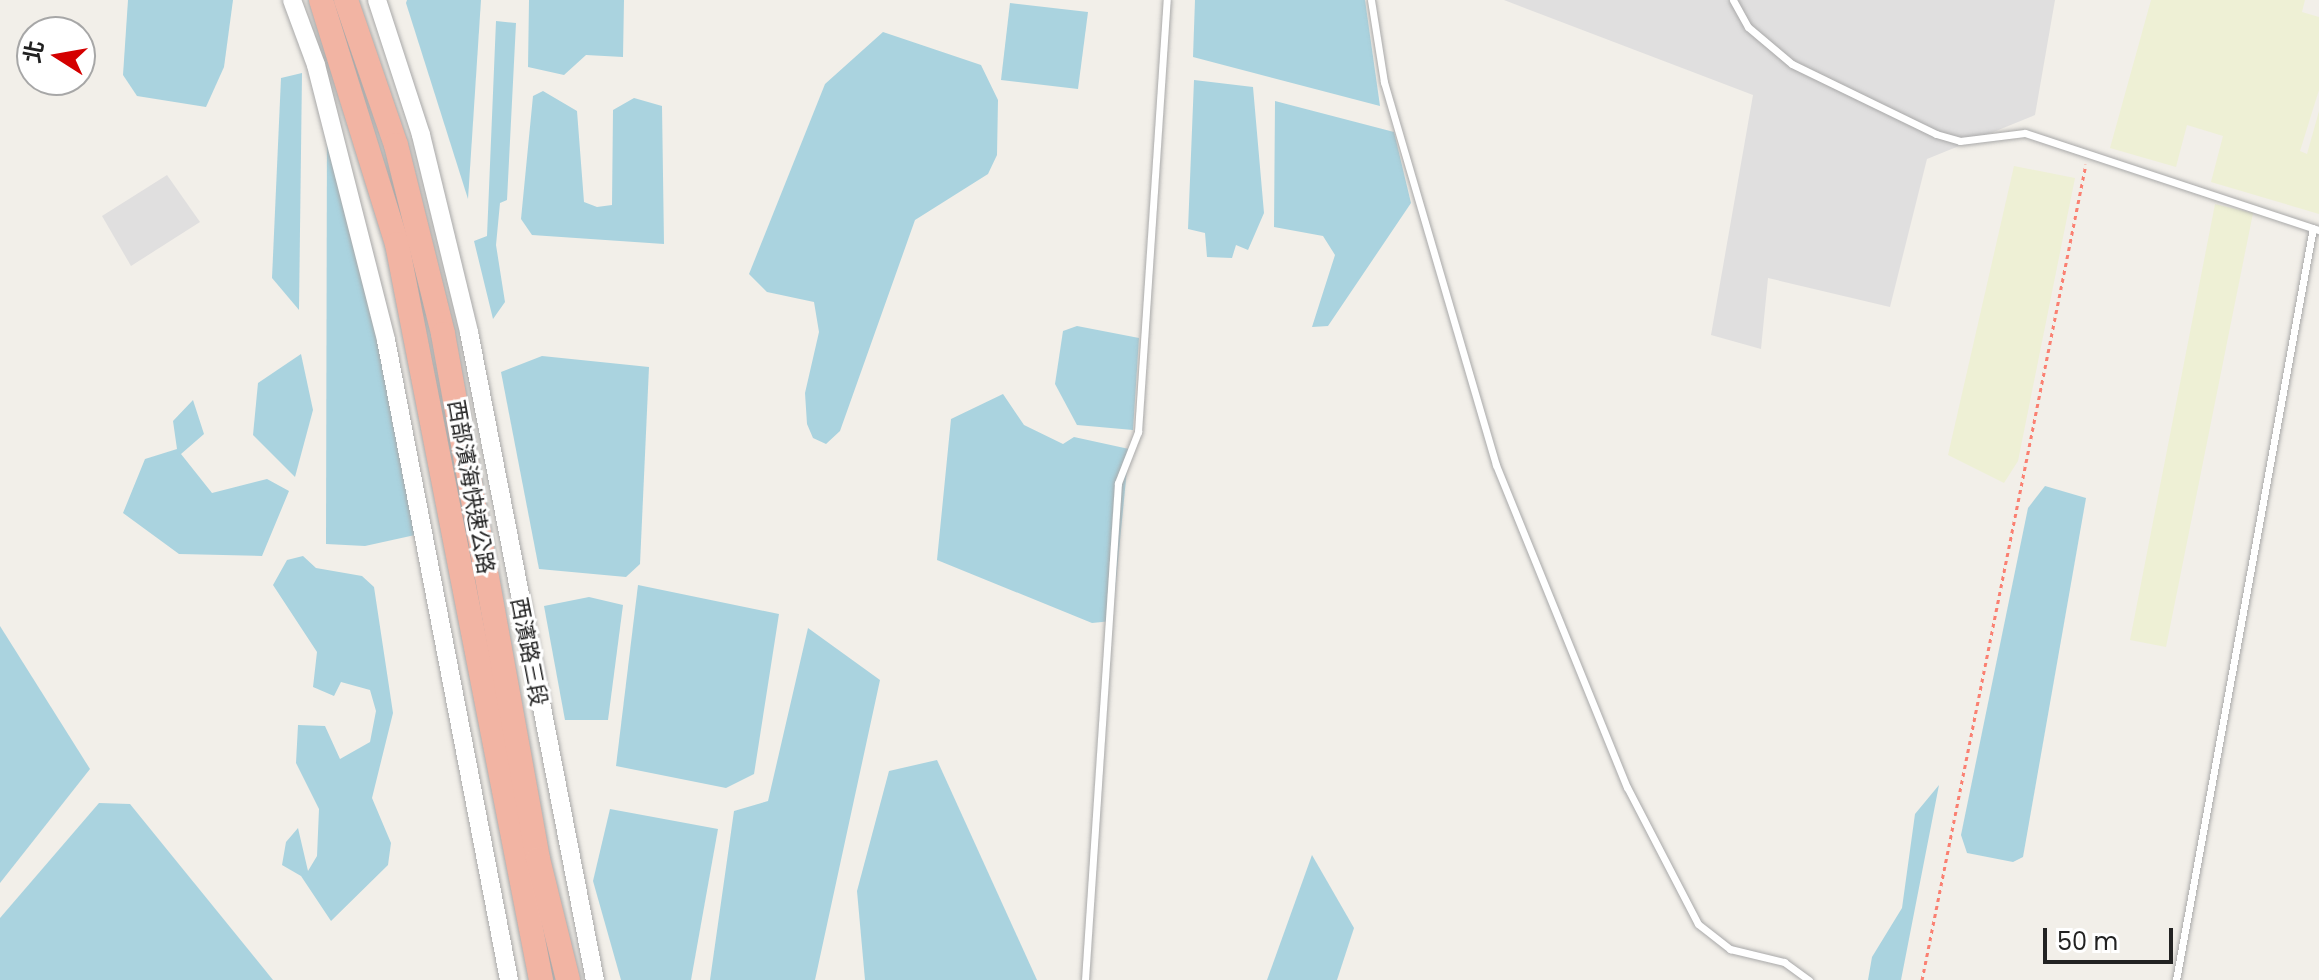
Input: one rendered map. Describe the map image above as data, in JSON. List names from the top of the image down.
{
  "streets": {
    "highway": ["西部濱海快速公路"],
    "street": ["西濱路三段"]
  },
  "scale_bar": "50 m",
  "north": "left"
}
